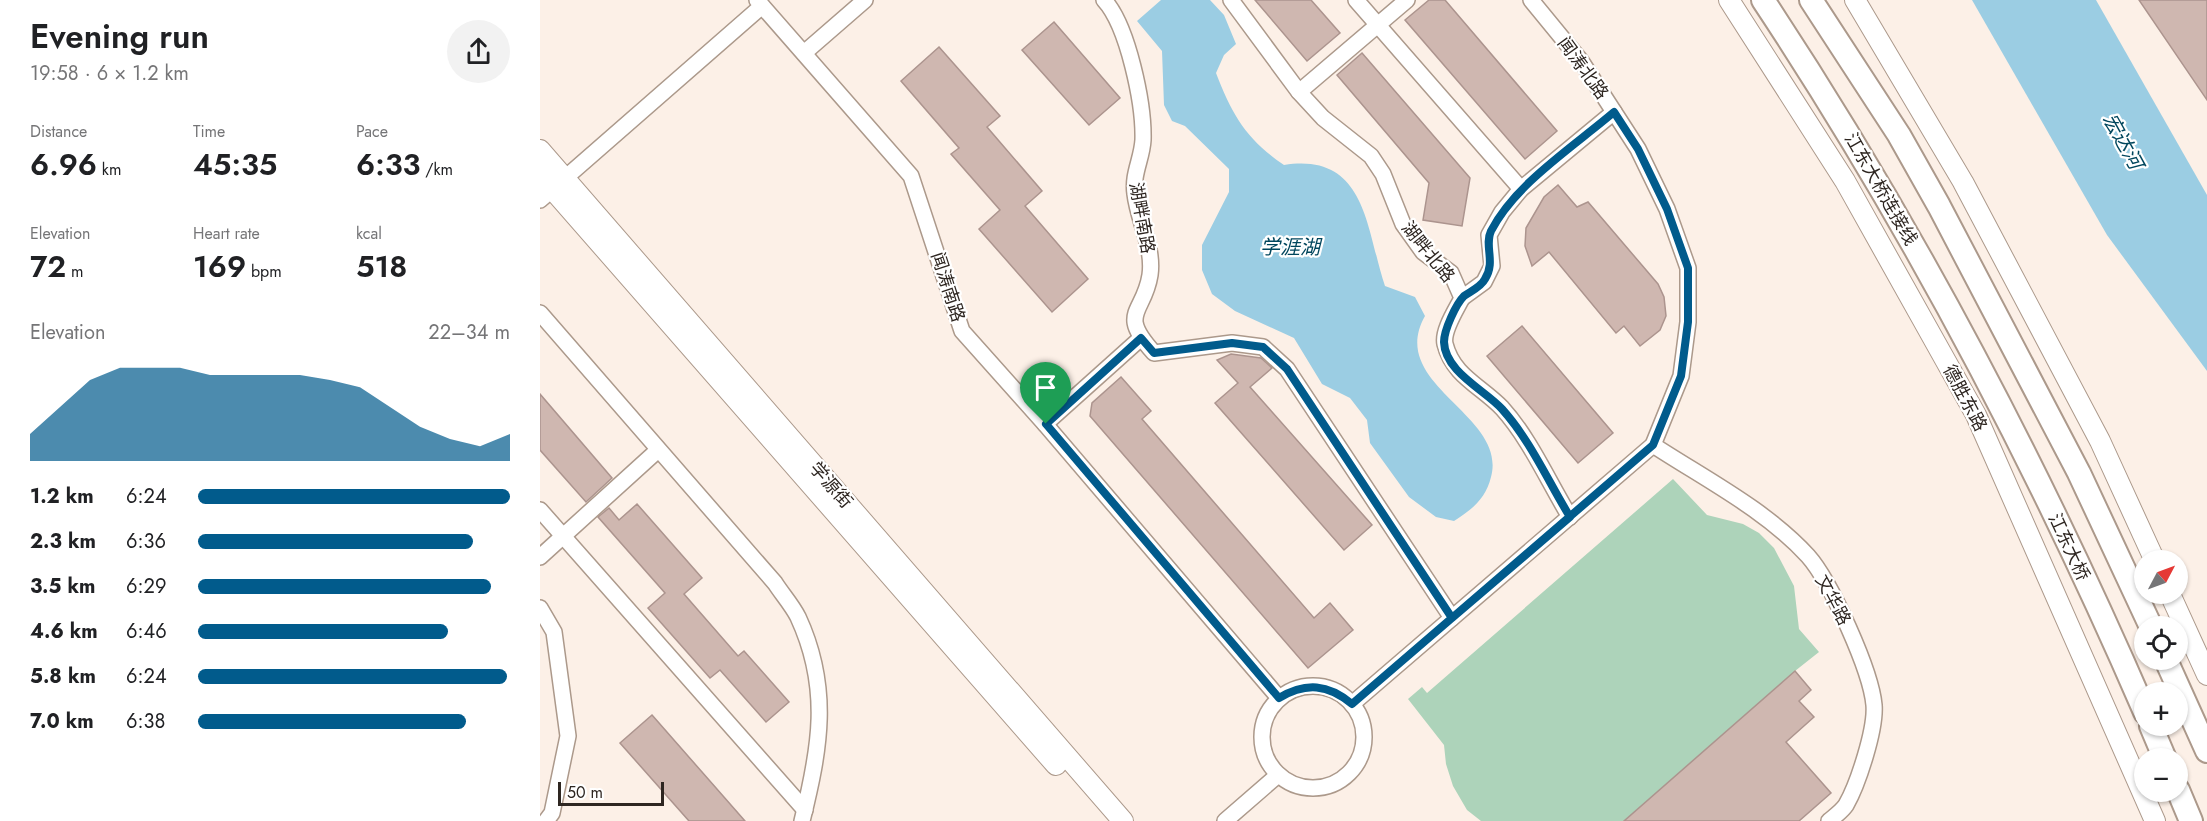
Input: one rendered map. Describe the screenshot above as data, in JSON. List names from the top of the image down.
{
  "streets": {
    "highway": ["江东大桥连接线", "江东大桥"],
    "main road": ["德胜东路", "学源街"],
    "street": [
      "闻涛北路",
      "湖畔南路",
      "湖畔北路",
      "闻涛南路",
      "文华路"
    ]
  },
  "crossings": [
    ["闻涛北路", "文华路"],
    ["江东大桥连接线", "江东大桥"]
  ],
  "water": ["宏达河", "学涯湖"],
  "scale_bar": "50 m",
  "north": "top right",
  "page": {
    "heading": ["Evening run", "19:58 · 6 × 1.2 km"],
    "stats": [
      ["Distance", "6.96 km"],
      ["Time", "45:35"],
      ["Pace", "6:33 /km"],
      ["Elevation", "72 m"],
      ["Heart rate", "169 bpm"],
      ["kcal", "518"]
    ],
    "chart": ["Elevation", "22–34 m"],
    "list": [
      {
        "name": "1.2 km",
        "note": "6:24"
      },
      {
        "name": "2.3 km",
        "note": "6:36"
      },
      {
        "name": "3.5 km",
        "note": "6:29"
      },
      {
        "name": "4.6 km",
        "note": "6:46"
      },
      {
        "name": "5.8 km",
        "note": "6:24"
      },
      {
        "name": "7.0 km",
        "note": "6:38"
      }
    ],
    "map_buttons": ["+", "−"],
    "scale": "50 m"
  }
}
